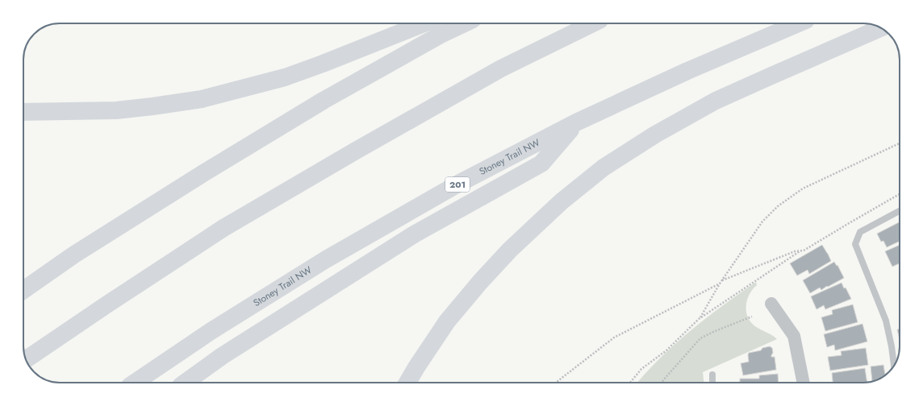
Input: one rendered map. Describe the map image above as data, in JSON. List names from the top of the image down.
{
  "streets": {
    "highway": ["Stoney Trail NW", "201"]
  }
}
